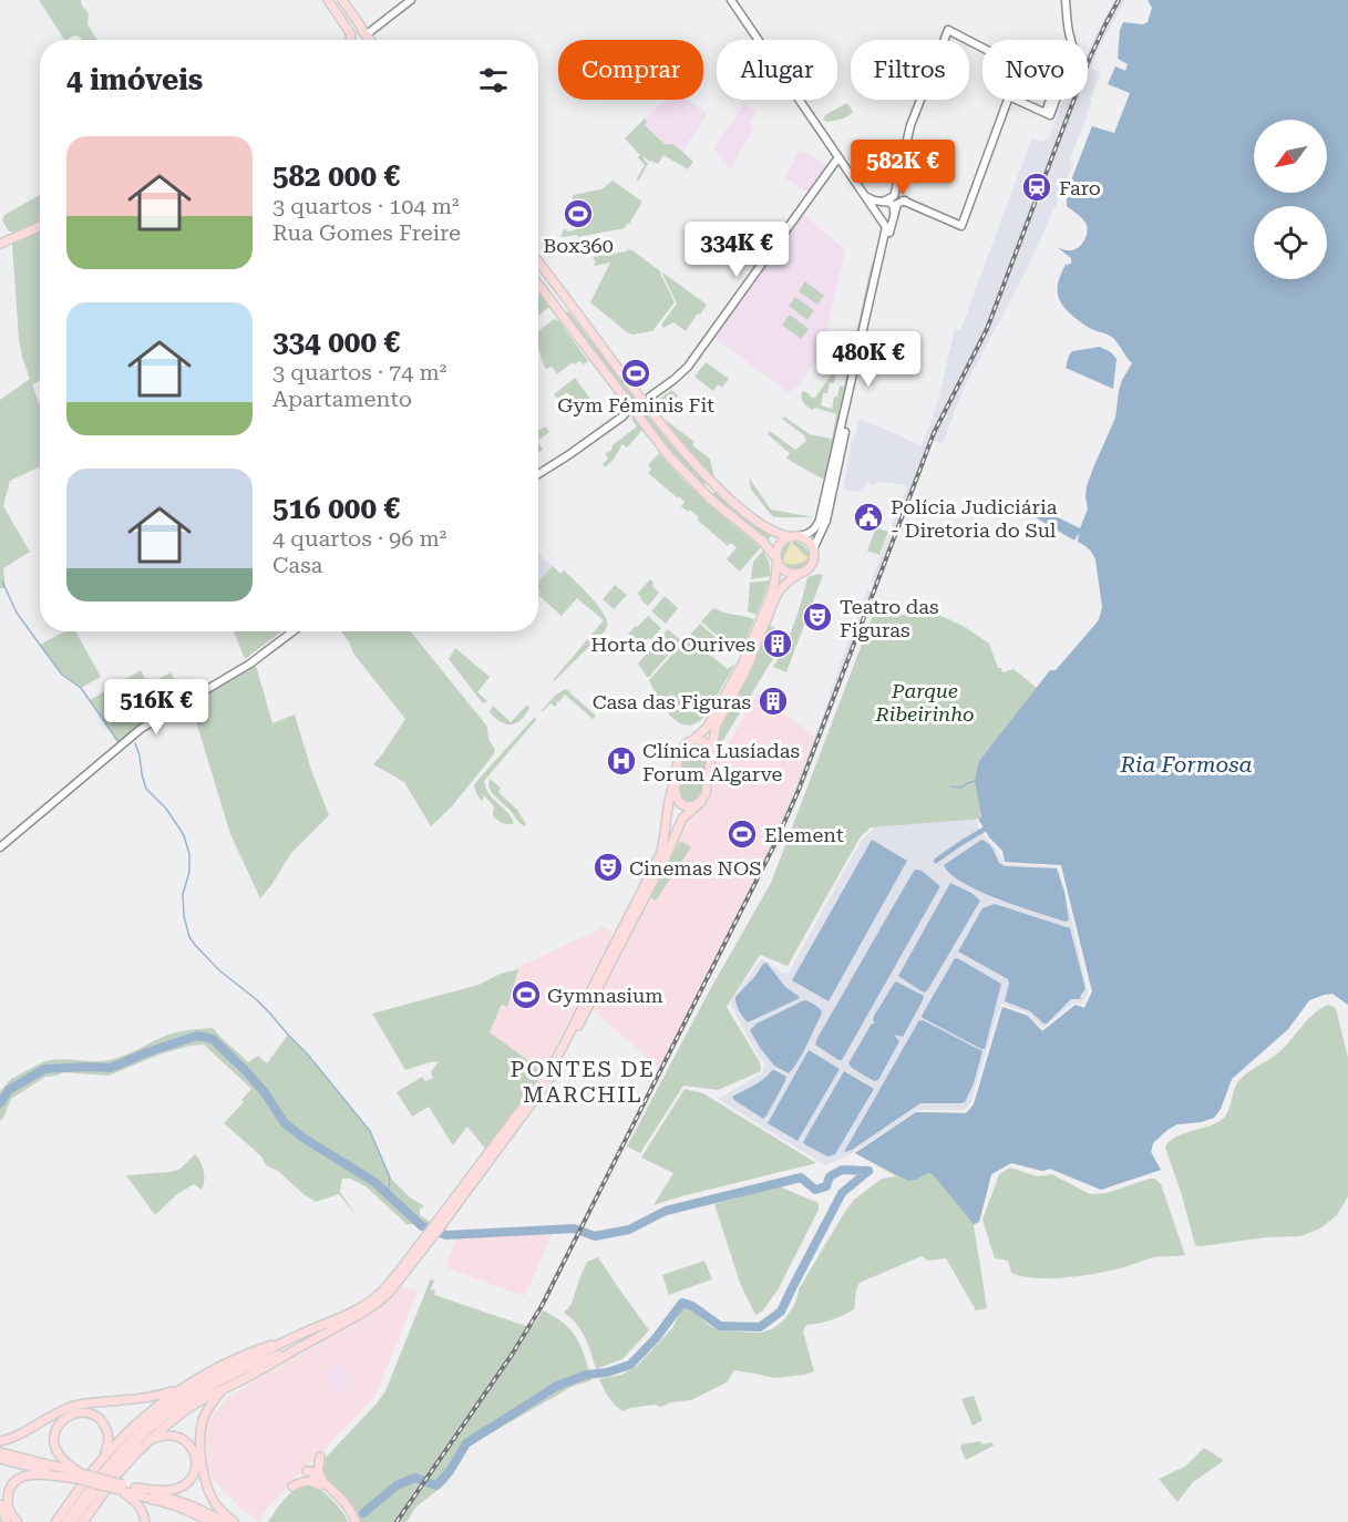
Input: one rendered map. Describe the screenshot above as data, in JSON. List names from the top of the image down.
{
  "districts": ["PONTES DE MARCHIL"],
  "water": ["Ria Formosa"],
  "parks": ["Parque Ribeirinho"],
  "places": {
    "station": ["Faro"],
    "sports": [
      "Box360",
      "Gym Féminis Fit",
      "Element",
      "Gymnasium"
    ],
    "public building": ["Polícia Judiciária - Diretoria do Sul"],
    "theatre": ["Teatro das Figuras", "Cinemas NOS"],
    "building": ["Horta do Ourives", "Casa das Figuras"],
    "hospital": ["Clínica Lusíadas Forum Algarve"]
  },
  "north": "bottom left",
  "page": {
    "chip": [
      "Comprar",
      "Alugar",
      "Filtros",
      "Novo"
    ],
    "heading": "4 imóveis",
    "list": [
      {
        "name": "582 000 €",
        "note": "3 quartos · 104 m² · Rua Gomes Freire"
      },
      {
        "name": "334 000 €",
        "note": "3 quartos · 74 m² · Apartamento"
      },
      {
        "name": "516 000 €",
        "note": "4 quartos · 96 m² · Casa"
      }
    ],
    "price": [
      "582K €",
      "334K €",
      "480K €",
      "516K €"
    ]
  }
}
